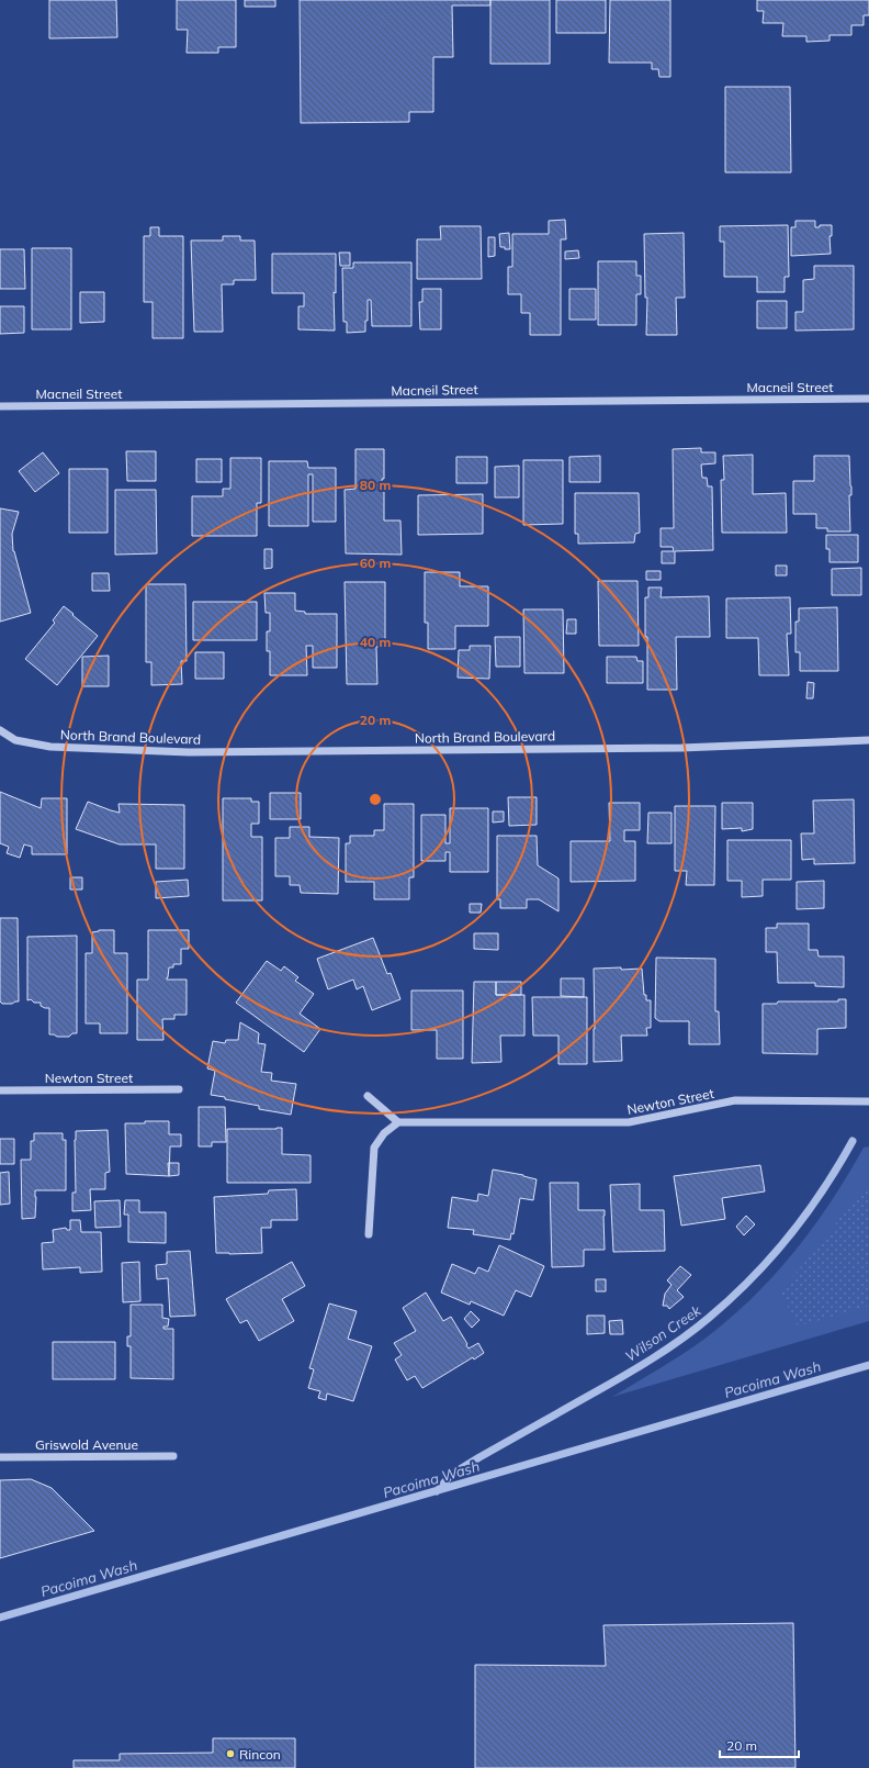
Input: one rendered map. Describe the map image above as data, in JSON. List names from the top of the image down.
{
  "streets": {
    "street": [
      "Macneil Street",
      "North Brand Boulevard",
      "Newton Street",
      "Griswold Avenue"
    ]
  },
  "water": ["Wilson Creek", "Pacoima Wash"],
  "places": ["Rincon"],
  "scale_bar": "20 m",
  "rings": [
    "80 m",
    "60 m",
    "40 m",
    "20 m"
  ]
}
